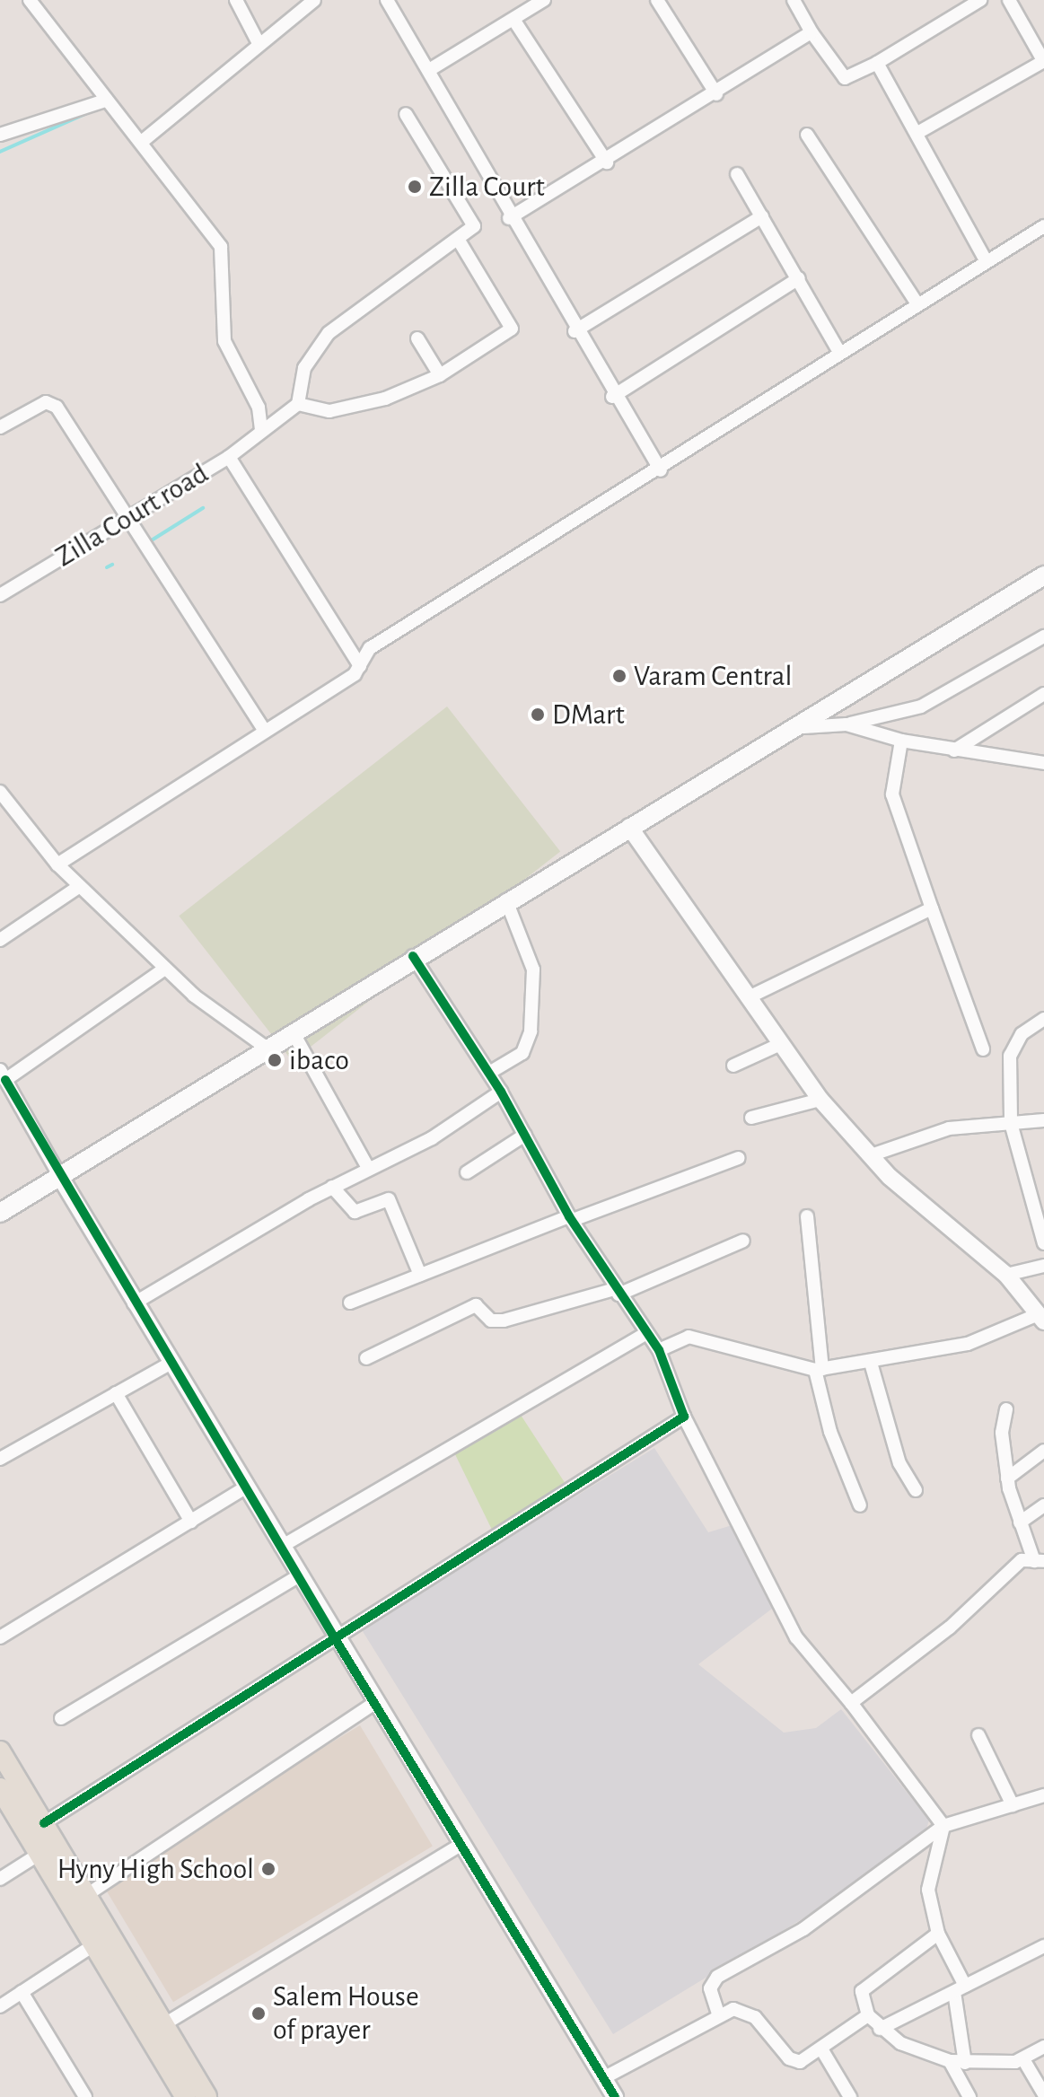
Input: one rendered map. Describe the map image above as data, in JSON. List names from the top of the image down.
{
  "streets": {
    "street": ["Zilla Court road"]
  },
  "places": [
    "Zilla Court",
    "Varam Central",
    "DMart",
    "ibaco",
    "Hyny High School",
    "Salem House of prayer"
  ]
}
